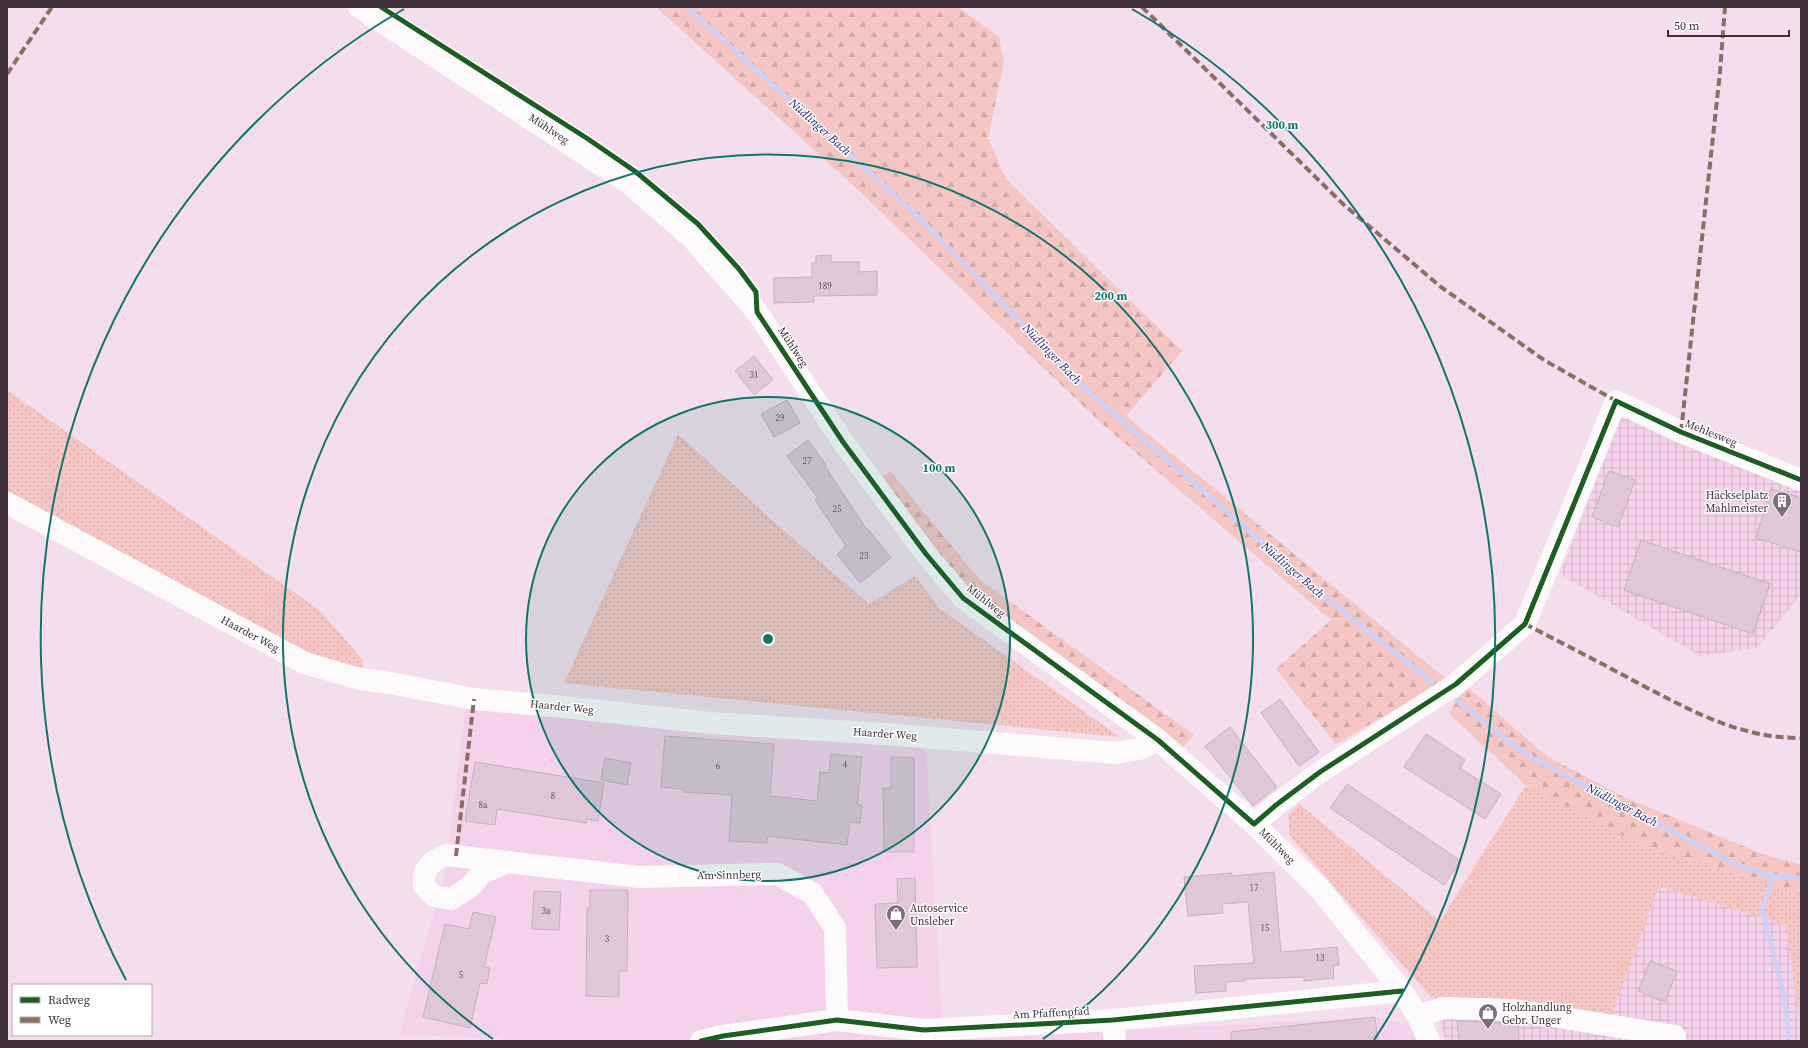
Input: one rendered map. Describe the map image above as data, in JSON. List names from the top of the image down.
{
  "streets": {
    "street": [
      "Mühlweg",
      "Mehlesweg",
      "Haarder Weg",
      "Am Sinnberg",
      "Am Pfaffenpfad"
    ]
  },
  "crossings": [
    ["Mühlweg", "Mehlesweg"],
    ["Mühlweg", "Haarder Weg"],
    ["Mühlweg", "Am Pfaffenpfad"],
    ["Am Sinnberg", "Am Pfaffenpfad"]
  ],
  "water": ["Nüdlinger Bach"],
  "places": {
    "building": ["Häckselplatz Mahlmeister"],
    "shop": ["Autoservice Unsleber", "Holzhandlung Gebr. Unger"]
  },
  "house_numbers": [
    "189",
    "31",
    "29",
    "27",
    "25",
    "23",
    "4",
    "6",
    "8",
    "8a",
    "17",
    "3a",
    "15",
    "3",
    "13",
    "5"
  ],
  "legend": ["Radweg", "Weg"],
  "scale_bar": "50 m",
  "rings": ["300 m", "200 m", "100 m"]
}
